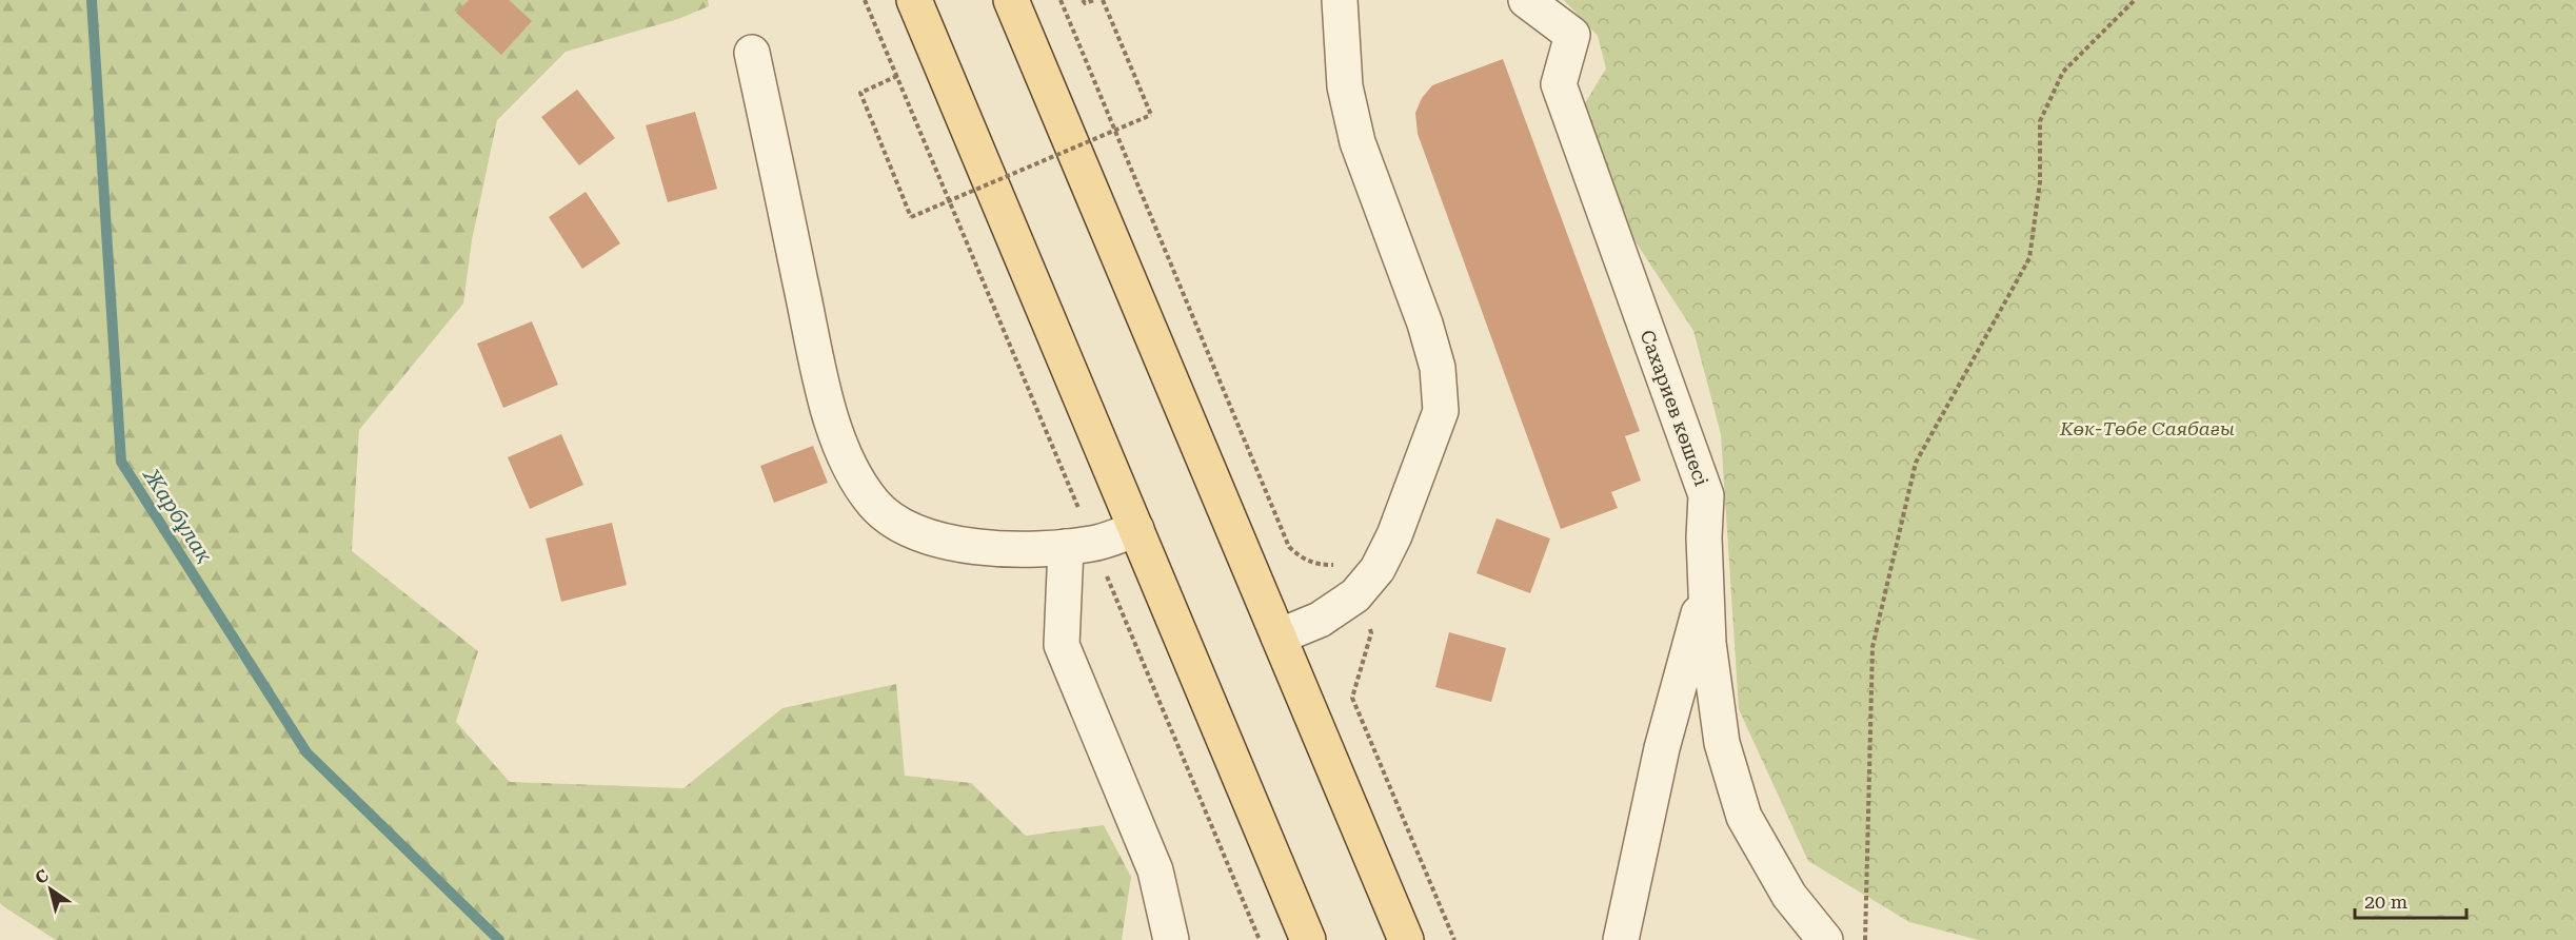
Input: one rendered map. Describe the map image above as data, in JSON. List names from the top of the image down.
{
  "streets": {
    "street": ["Сахариев көшесі"]
  },
  "water": ["Жарбұлақ"],
  "parks": ["Көк-Төбе Саябағы"],
  "scale_bar": "20 m",
  "north": "top left"
}
